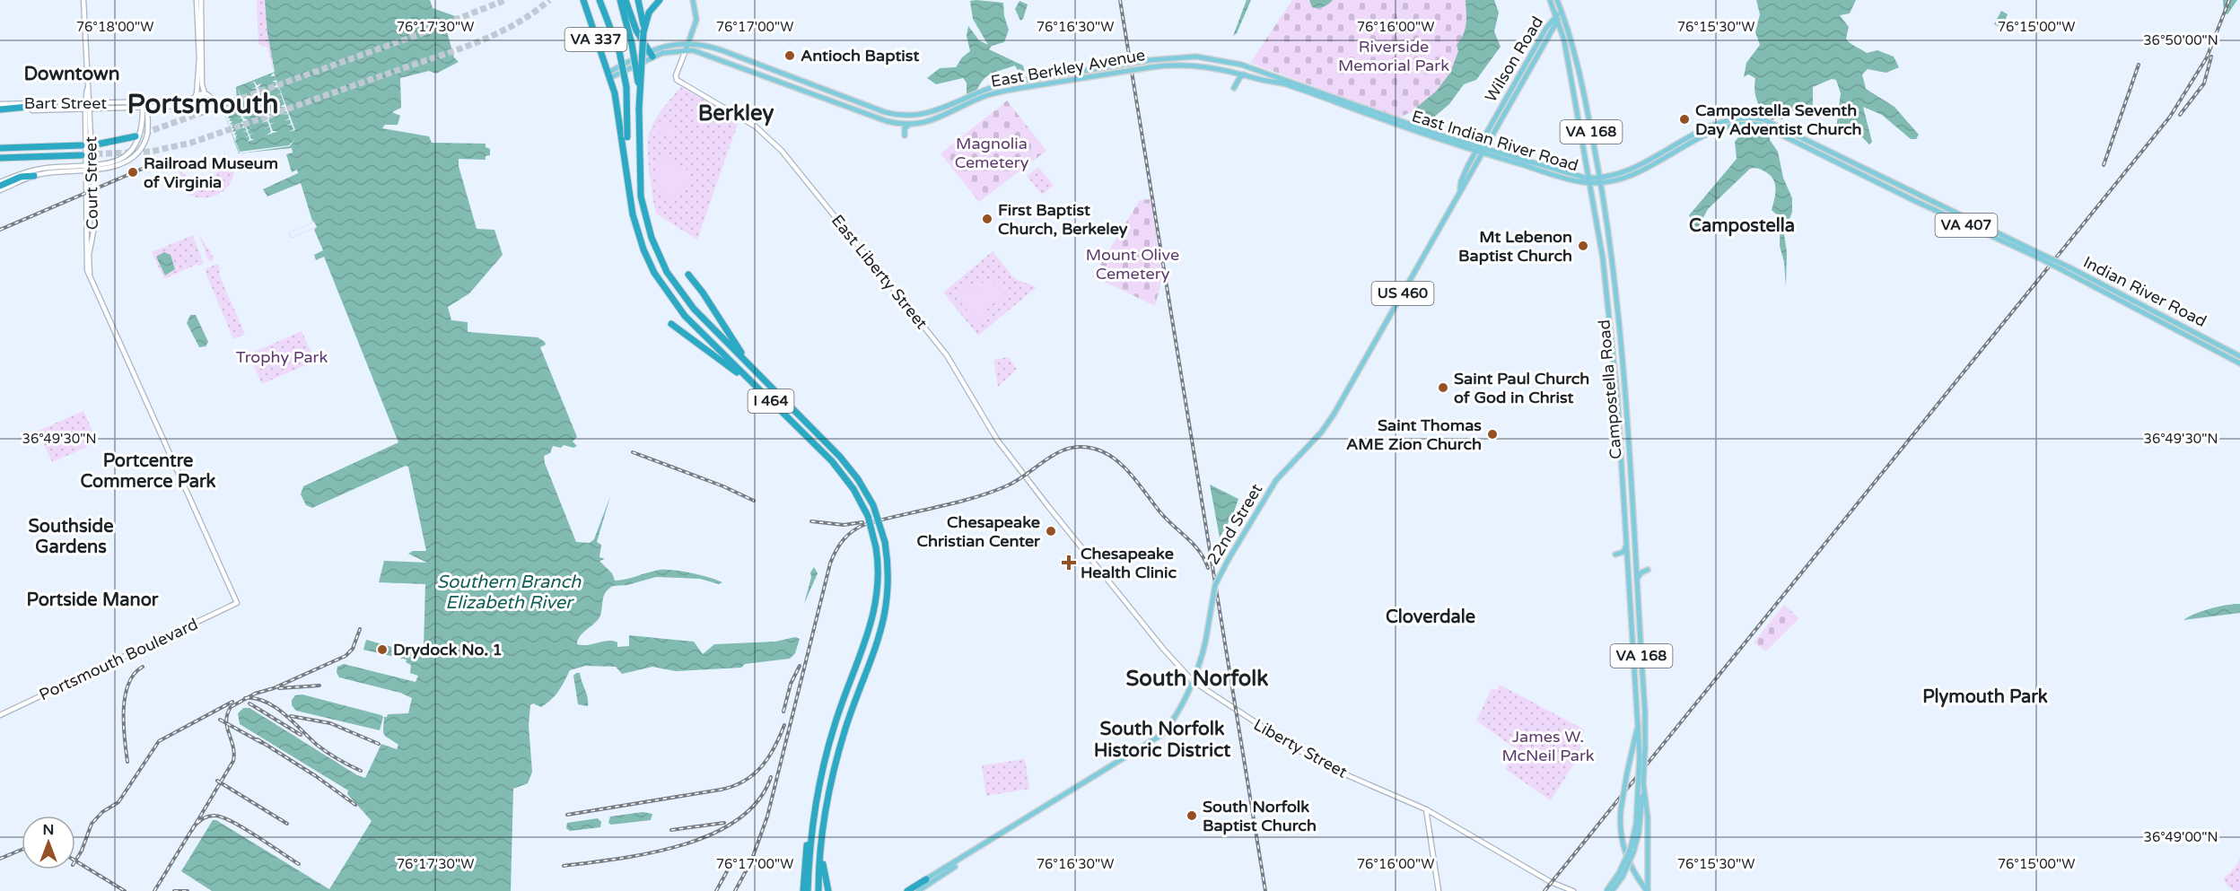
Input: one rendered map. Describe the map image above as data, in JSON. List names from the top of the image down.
{
  "streets": {
    "highway": ["VA 337", "I 464"],
    "main road": [
      "Wilson Road",
      "East Berkley Avenue",
      "Bart Street",
      "VA 168",
      "East Indian River Road",
      "Court Street",
      "VA 407",
      "East Liberty Street",
      "Indian River Road",
      "US 460",
      "Campostella Road",
      "22nd Street",
      "Portsmouth Boulevard",
      "Liberty Street"
    ]
  },
  "crossings": [
    ["VA 337", "East Berkley Avenue"],
    ["Wilson Road", "East Indian River Road"],
    ["Wilson Road", "Campostella Road"],
    ["Wilson Road", "22nd Street"],
    ["East Berkley Avenue", "East Indian River Road"],
    ["East Berkley Avenue", "East Liberty Street"],
    ["Bart Street", "Court Street"],
    ["VA 168", "Campostella Road"],
    ["East Indian River Road", "Indian River Road"],
    ["East Indian River Road", "Campostella Road"],
    ["Court Street", "Portsmouth Boulevard"],
    ["East Liberty Street", "Liberty Street"],
    ["US 460", "22nd Street"],
    ["US 460", "Liberty Street"],
    ["22nd Street", "Liberty Street"]
  ],
  "districts": [
    "Downtown",
    "Portsmouth",
    "Berkley",
    "Campostella",
    "Portcentre Commerce Park",
    "Southside Gardens",
    "Portside Manor",
    "Cloverdale",
    "South Norfolk",
    "Plymouth Park",
    "South Norfolk Historic District"
  ],
  "water": ["Southern Branch Elizabeth River"],
  "parks": [
    "Riverside Memorial Park",
    "Magnolia Cemetery",
    "Mount Olive Cemetery",
    "Trophy Park",
    "James W. McNeil Park"
  ],
  "places": {
    "other": [
      "Antioch Baptist",
      "Campostella Seventh Day Adventist Church",
      "Railroad Museum of Virginia",
      "First Baptist Church, Berkeley",
      "Mt Lebenon Baptist Church",
      "Saint Paul Church of God in Christ",
      "Saint Thomas AME Zion Church",
      "Chesapeake Christian Center",
      "Drydock No. 1",
      "South Norfolk Baptist Church"
    ],
    "health": ["Chesapeake Health Clinic"]
  },
  "north": "top",
  "coordinates": [
    "76°18'00\"W",
    "76°17'30\"W",
    "76°17'00\"W",
    "76°16'30\"W",
    "76°16'00\"W",
    "76°15'30\"W",
    "76°15'00\"W",
    "36°50'00\"N",
    "36°49'30\"N",
    "36°49'00\"N"
  ]
}
